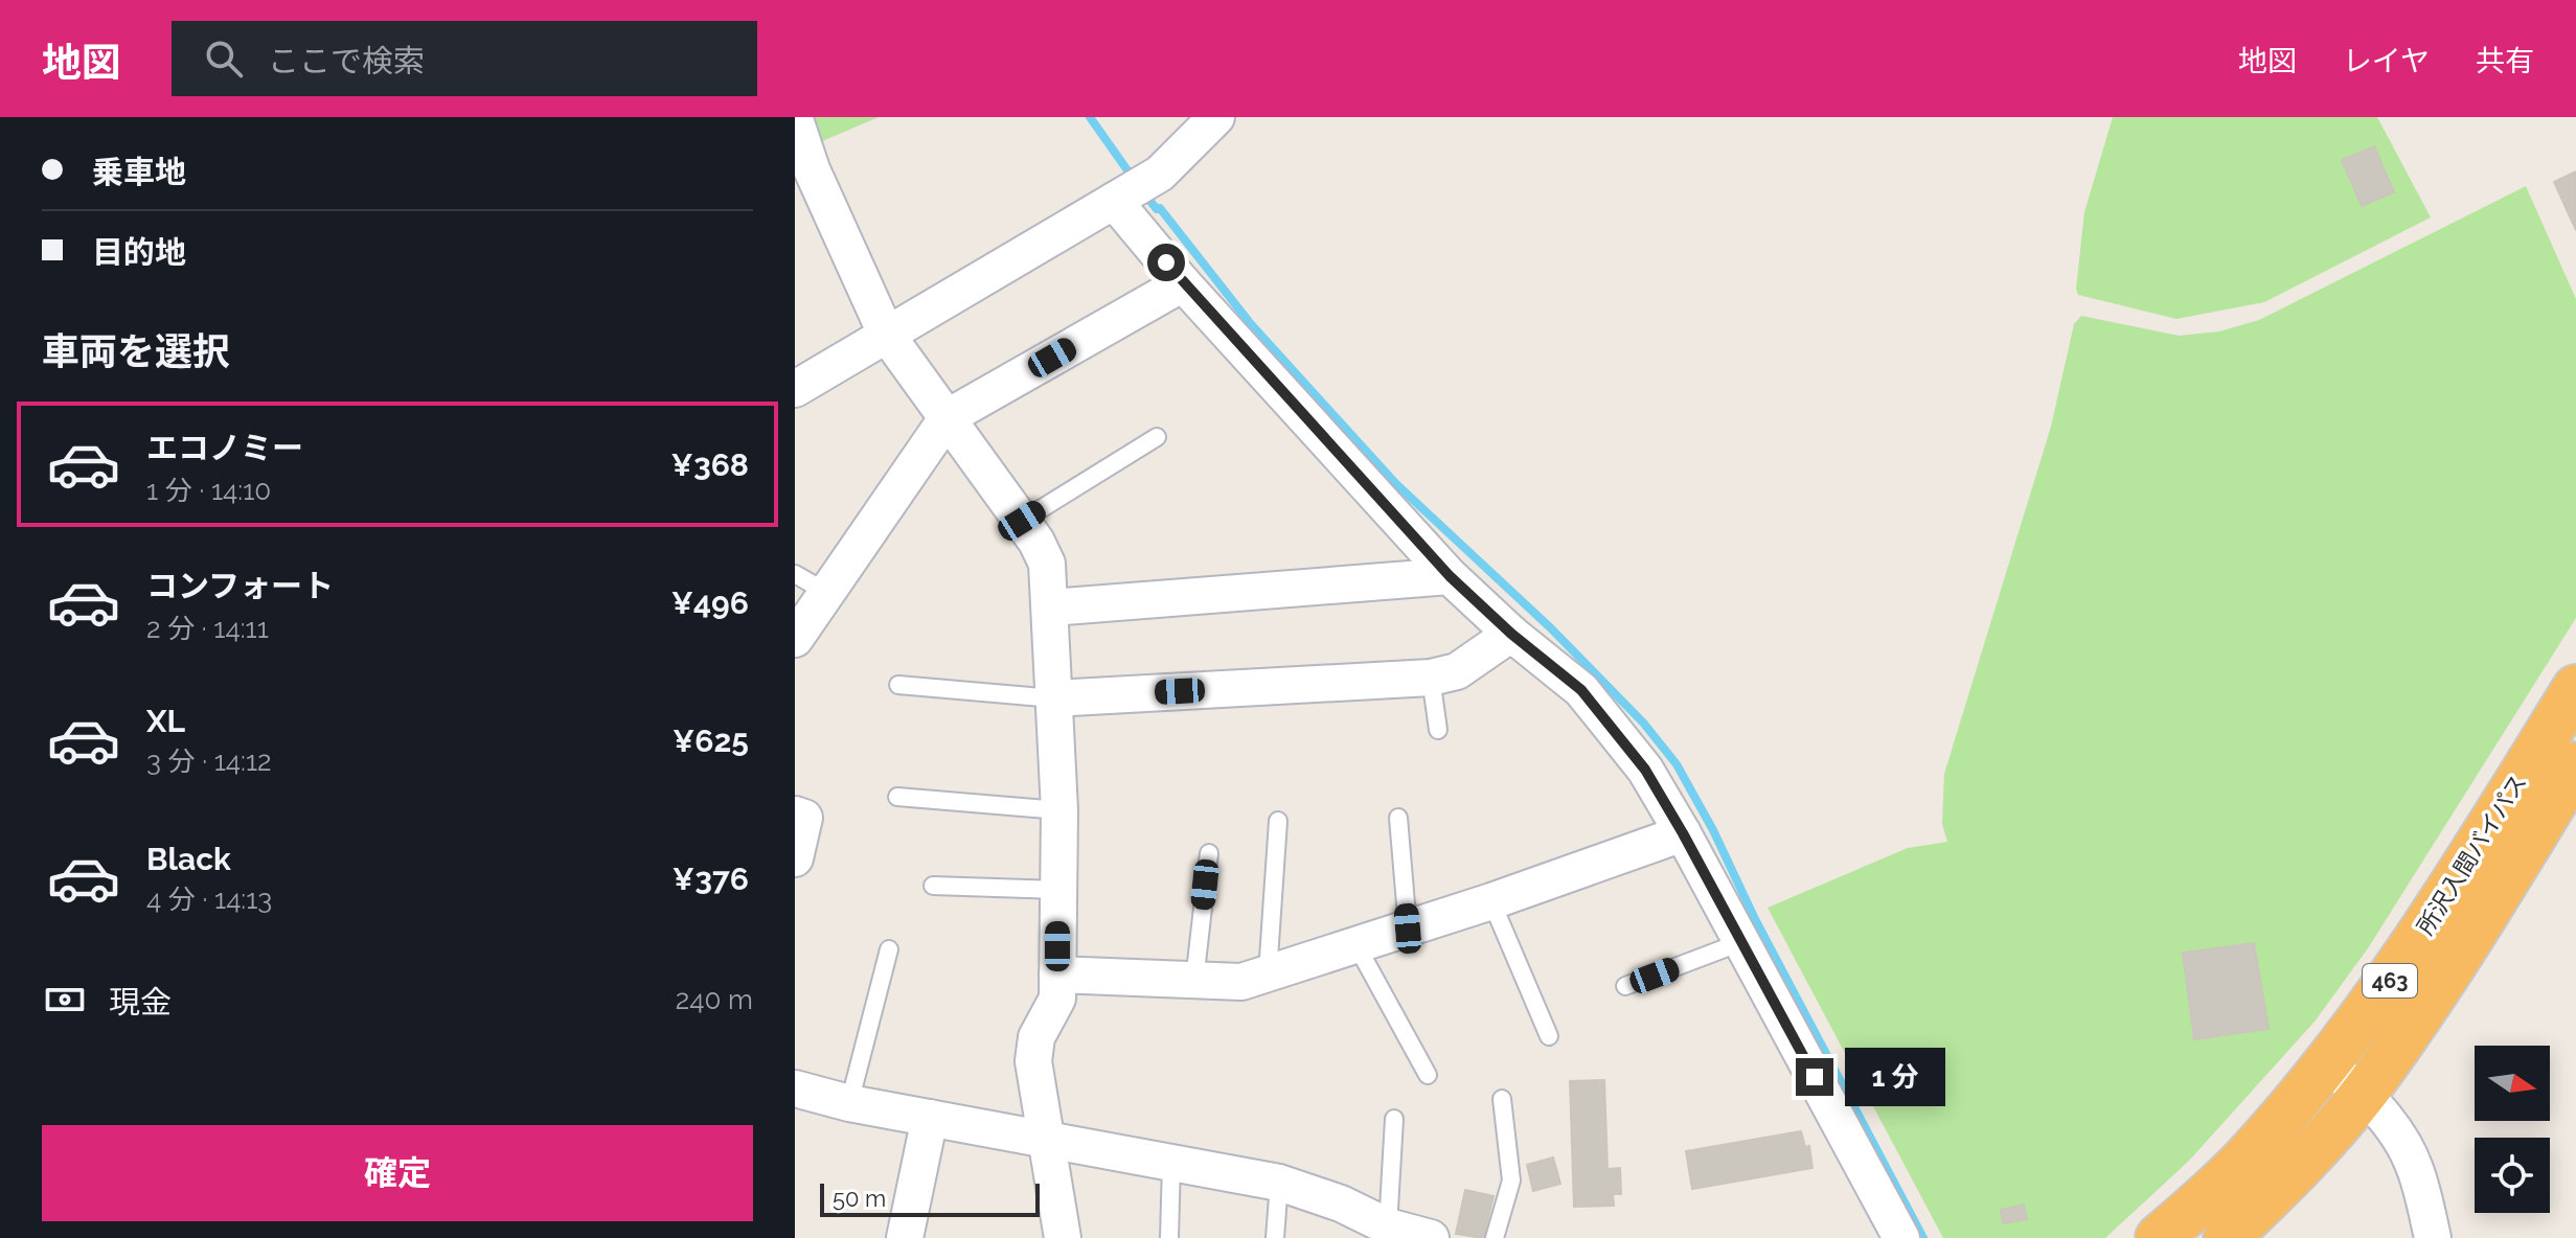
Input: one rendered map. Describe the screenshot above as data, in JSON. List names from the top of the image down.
{
  "streets": {
    "highway": ["所沢入間バイパス", "463"]
  },
  "scale_bar": "50 m",
  "north": "right",
  "page": {
    "header": "地図",
    "search": "ここで検索",
    "nav": ["地図", "レイヤ", "共有"],
    "banner": ["乗車地", "目的地"],
    "heading": "車両を選択",
    "list": [
      {
        "name": "エコノミー",
        "note": "1 分 · 14:10",
        "value": "¥368"
      },
      {
        "name": "コンフォート",
        "note": "2 分 · 14:11",
        "value": "¥496"
      },
      {
        "name": "XL",
        "note": "3 分 · 14:12",
        "value": "¥625"
      },
      {
        "name": "Black",
        "note": "4 分 · 14:13",
        "value": "¥376"
      }
    ],
    "pay": ["現金", "240 m"],
    "bubble": "1 分",
    "buttons": "確定",
    "scale": "50 m"
  }
}
